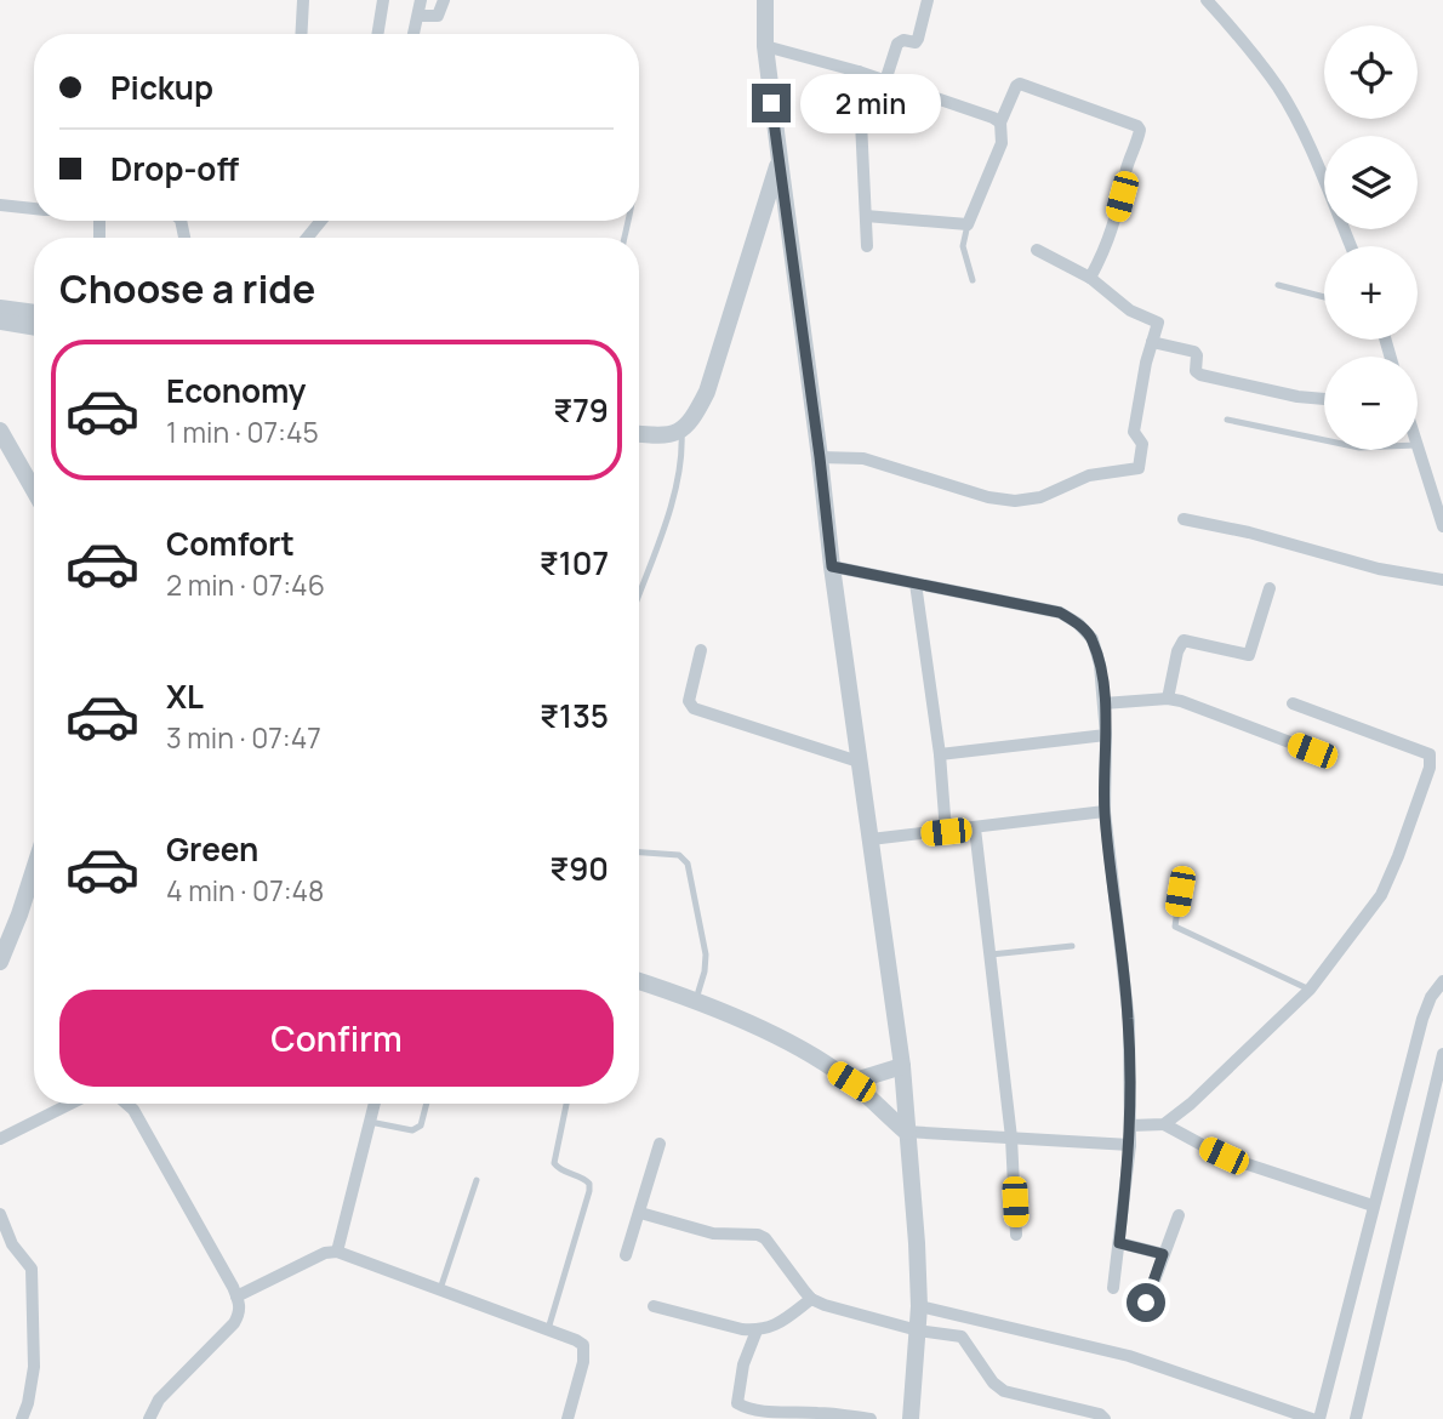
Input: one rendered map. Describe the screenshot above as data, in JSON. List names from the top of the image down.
{
  "page": {
    "map_buttons": ["+", "−"],
    "banner": ["Pickup", "Drop-off"],
    "bubble": "2 min",
    "heading": "Choose a ride",
    "list": [
      {
        "name": "Economy",
        "note": "1 min · 07:45",
        "value": "₹79"
      },
      {
        "name": "Comfort",
        "note": "2 min · 07:46",
        "value": "₹107"
      },
      {
        "name": "XL",
        "note": "3 min · 07:47",
        "value": "₹135"
      },
      {
        "name": "Green",
        "note": "4 min · 07:48",
        "value": "₹90"
      }
    ],
    "buttons": "Confirm"
  }
}
